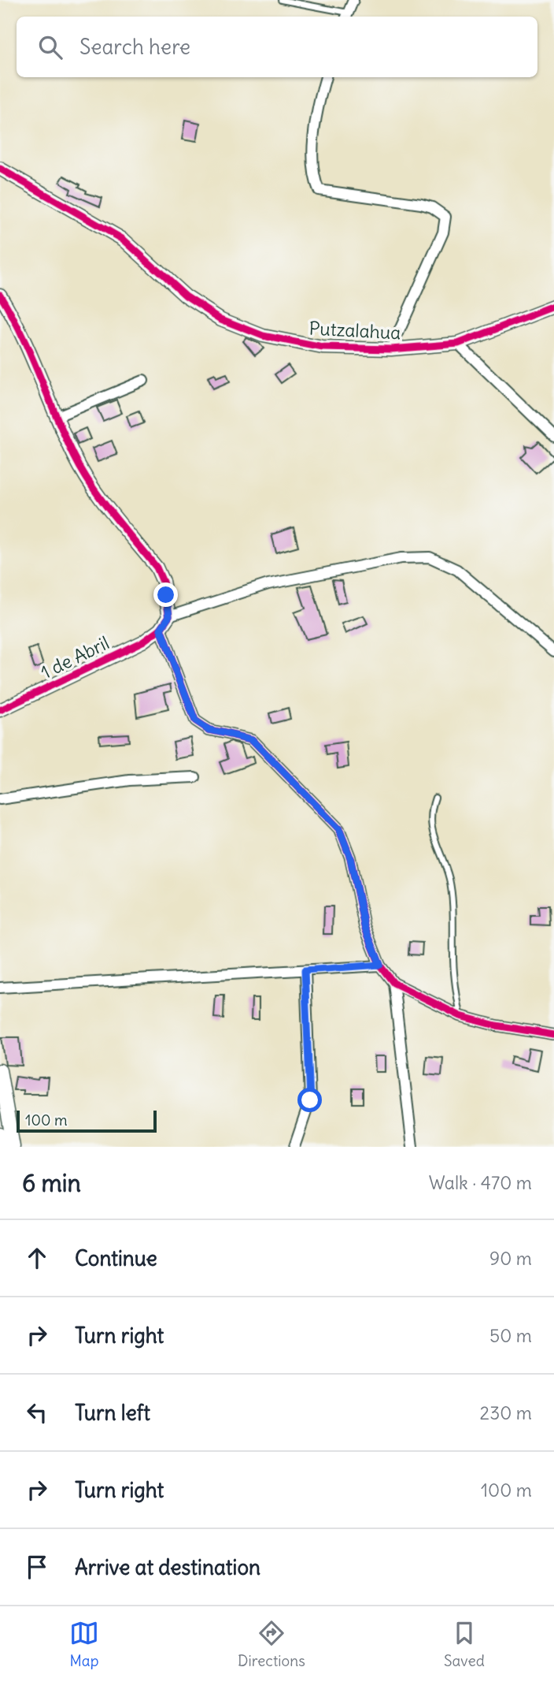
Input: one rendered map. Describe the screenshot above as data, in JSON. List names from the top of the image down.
{
  "streets": {
    "street": ["Putzalahua", "1 de Abril"]
  },
  "scale_bar": "100 m",
  "page": {
    "search": "Search here",
    "scale": "100 m",
    "heading": ["6 min", "Walk · 470 m"],
    "list": [
      ["Continue", "90 m"],
      ["Turn right", "50 m"],
      ["Turn left", "230 m"],
      ["Turn right", "100 m"],
      "Arrive at destination"
    ],
    "nav": ["Map", "Directions", "Saved"]
  }
}
